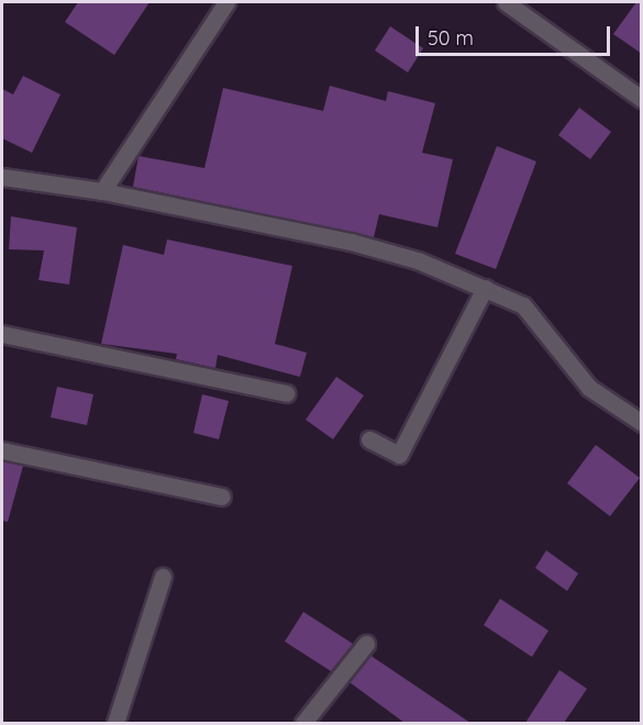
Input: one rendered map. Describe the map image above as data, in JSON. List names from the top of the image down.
{
  "scale_bar": "50 m"
}
